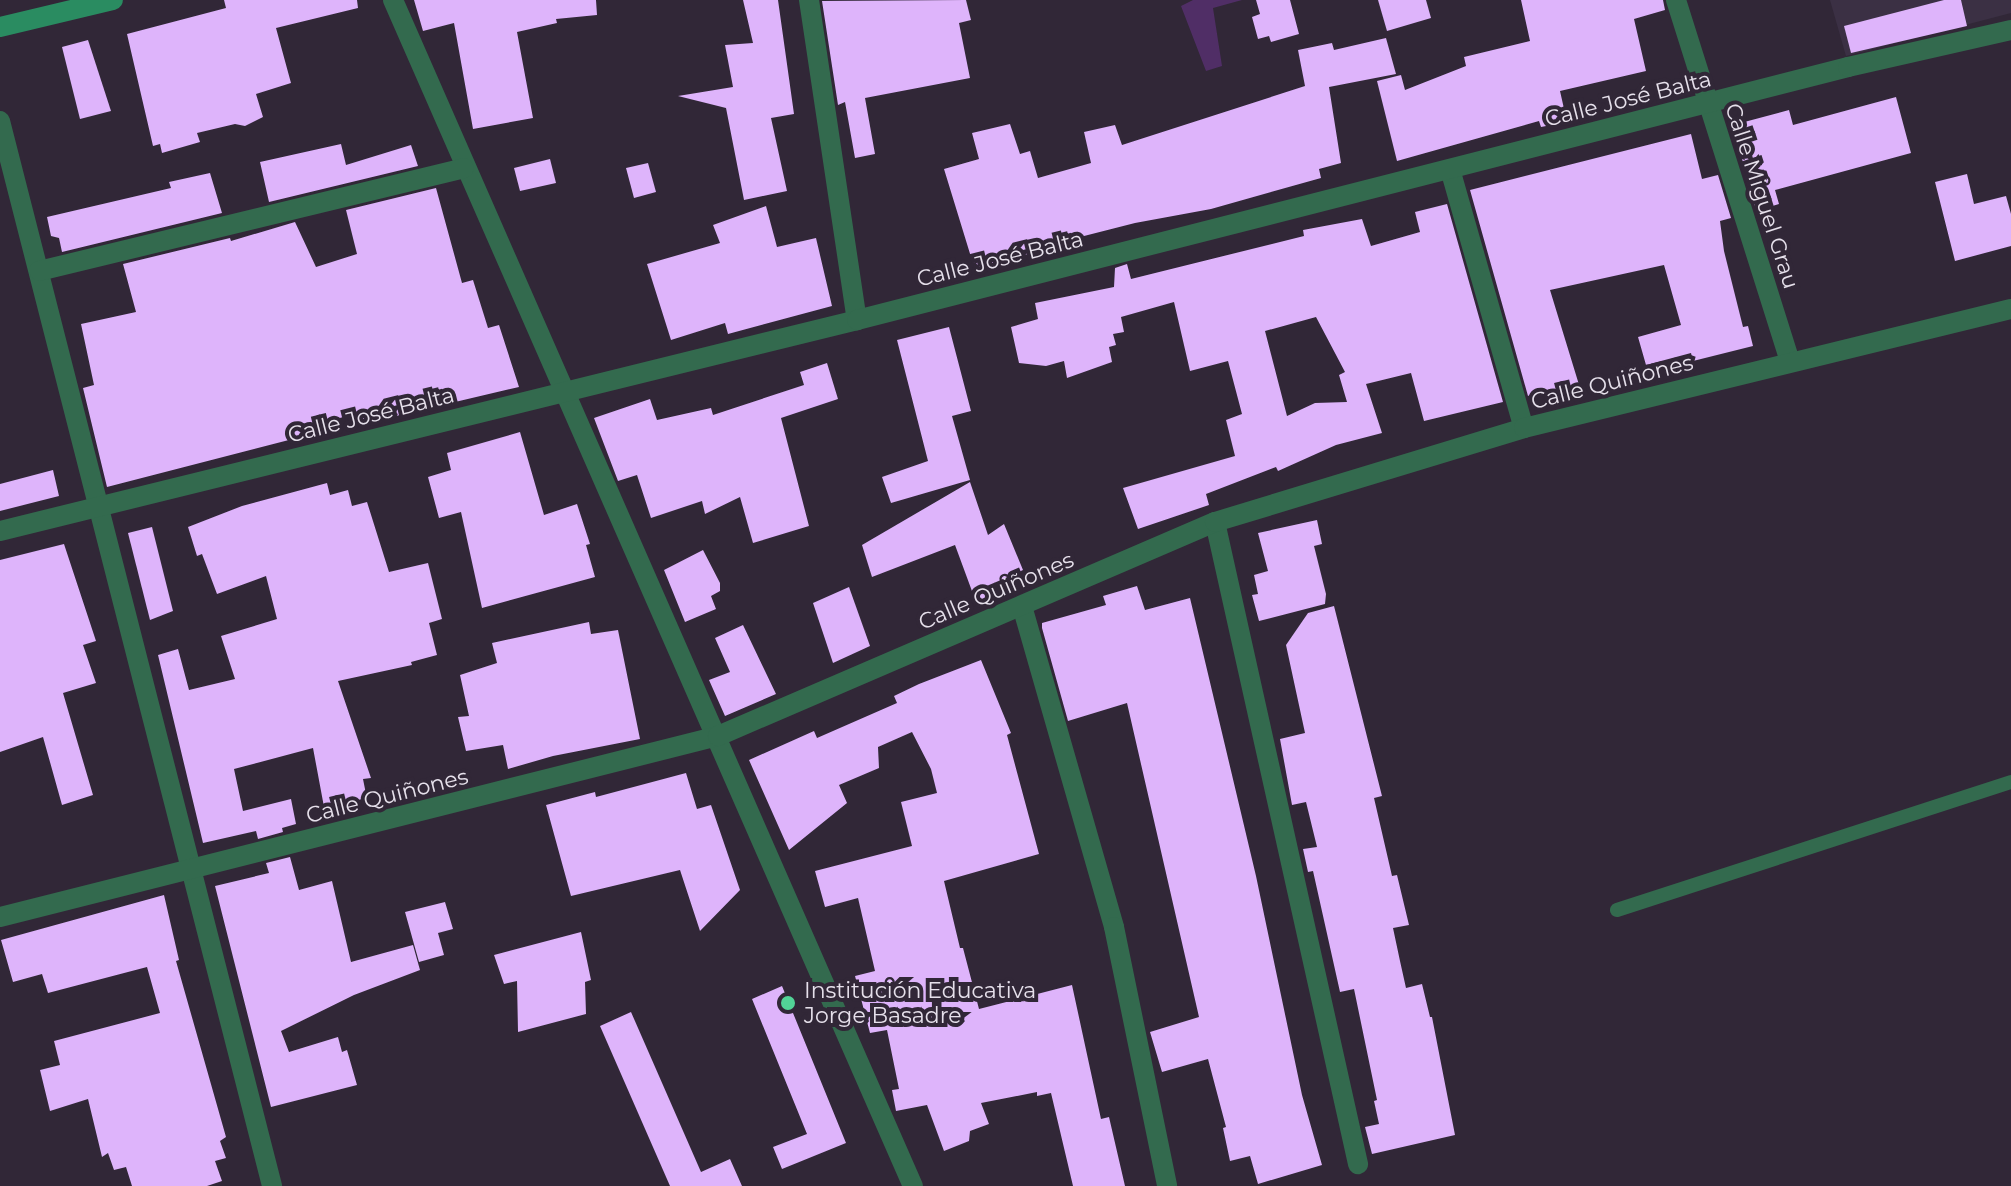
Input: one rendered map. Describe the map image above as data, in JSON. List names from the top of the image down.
{
  "streets": {
    "street": ["Calle José Balta", "Calle Miguel Grau", "Calle Quiñones"]
  },
  "crossings": [
    ["Calle José Balta", "Calle Miguel Grau"],
    ["Calle Miguel Grau", "Calle Quiñones"]
  ],
  "places": ["Institución Educativa Jorge Basadre"]
}
